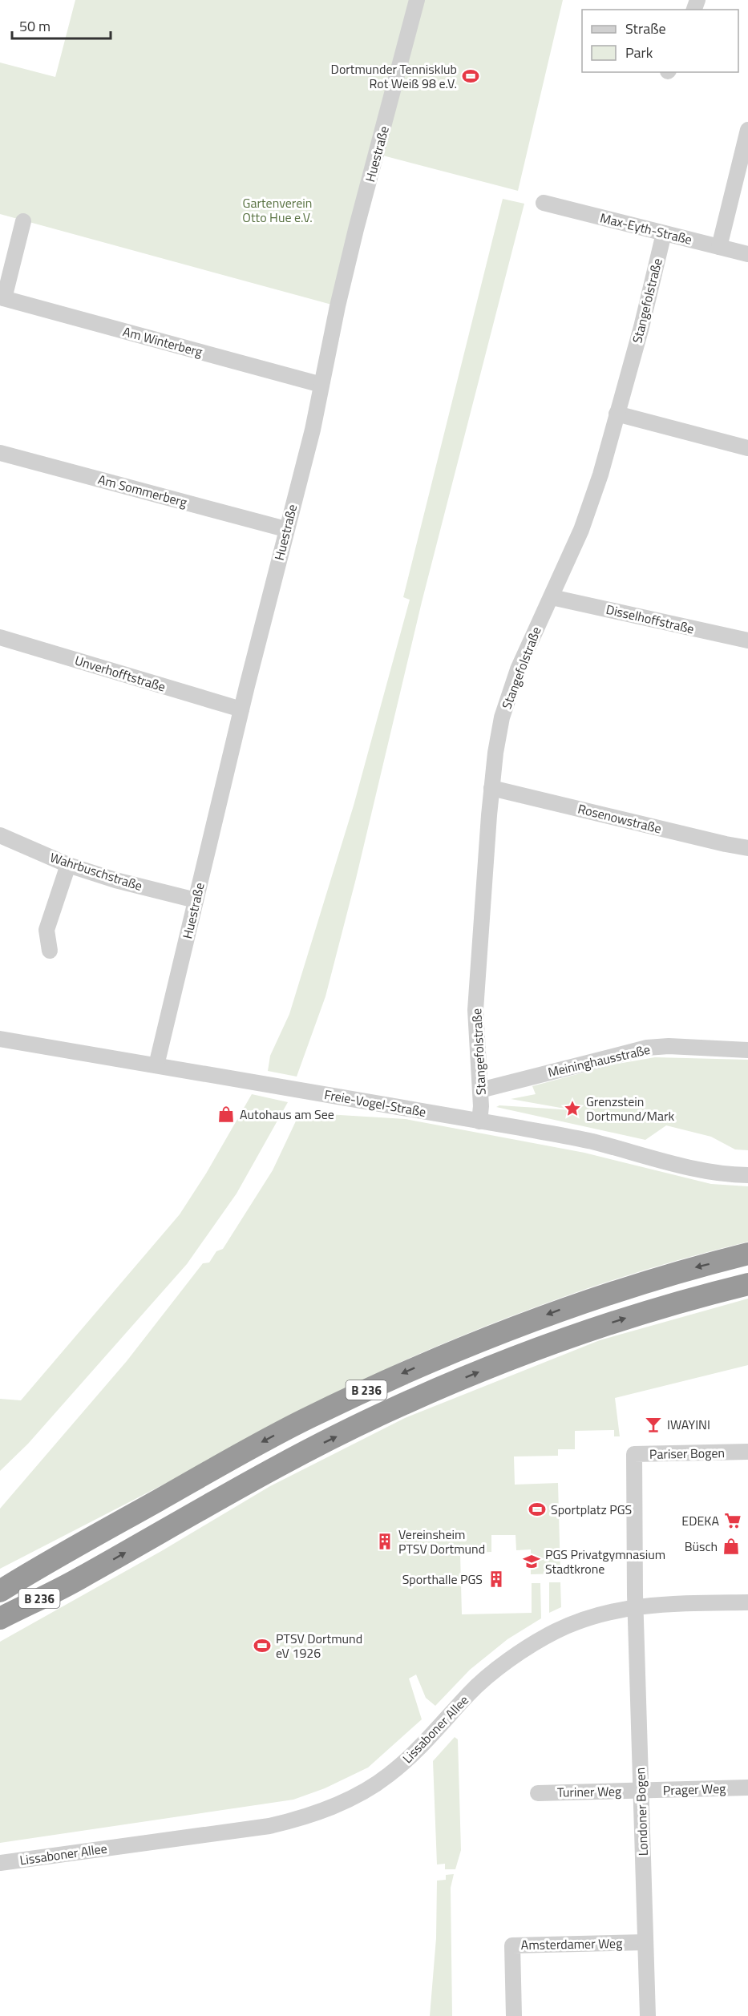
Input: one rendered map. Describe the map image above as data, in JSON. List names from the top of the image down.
{
  "streets": {
    "highway": ["B 236"],
    "street": [
      "Huestraße",
      "Max-Eyth-Straße",
      "Stangefolstraße",
      "Am Winterberg",
      "Am Sommerberg",
      "Disselhoffstraße",
      "Unverhofftstraße",
      "Rosenowstraße",
      "Wahrbuschstraße",
      "Meininghausstraße",
      "Freie-Vogel-Straße",
      "Pariser Bogen",
      "Lissaboner Allee",
      "Prager Weg",
      "Turiner Weg",
      "Londoner Bogen",
      "Amsterdamer Weg"
    ]
  },
  "crossings": [
    ["Huestraße", "Am Winterberg"],
    ["Huestraße", "Am Sommerberg"],
    ["Huestraße", "Unverhofftstraße"],
    ["Huestraße", "Wahrbuschstraße"],
    ["Huestraße", "Freie-Vogel-Straße"],
    ["Max-Eyth-Straße", "Stangefolstraße"],
    ["Stangefolstraße", "Disselhoffstraße"],
    ["Stangefolstraße", "Rosenowstraße"],
    ["Stangefolstraße", "Meininghausstraße"],
    ["Stangefolstraße", "Freie-Vogel-Straße"],
    ["Pariser Bogen", "Lissaboner Allee"],
    ["Pariser Bogen", "Londoner Bogen"],
    ["Lissaboner Allee", "Londoner Bogen"],
    ["Prager Weg", "Turiner Weg"],
    ["Prager Weg", "Londoner Bogen"],
    ["Turiner Weg", "Londoner Bogen"],
    ["Londoner Bogen", "Amsterdamer Weg"]
  ],
  "parks": ["Gartenverein Otto Hue e.V."],
  "places": {
    "sports": ["Dortmunder Tennisklub Rot Weiß 98 e.V.", "Sportplatz PGS", "PTSV Dortmund eV 1926"],
    "place": ["Grenzstein Dortmund/Mark"],
    "shop": ["Autohaus am See", "Büsch"],
    "bar": ["IWAYINI"],
    "supermarket": ["EDEKA"],
    "building": ["Vereinsheim PTSV Dortmund", "Sporthalle PGS"],
    "school or university": ["PGS Privatgymnasium Stadtkrone"]
  },
  "legend": ["Straße", "Park"],
  "scale_bar": "50 m"
}
